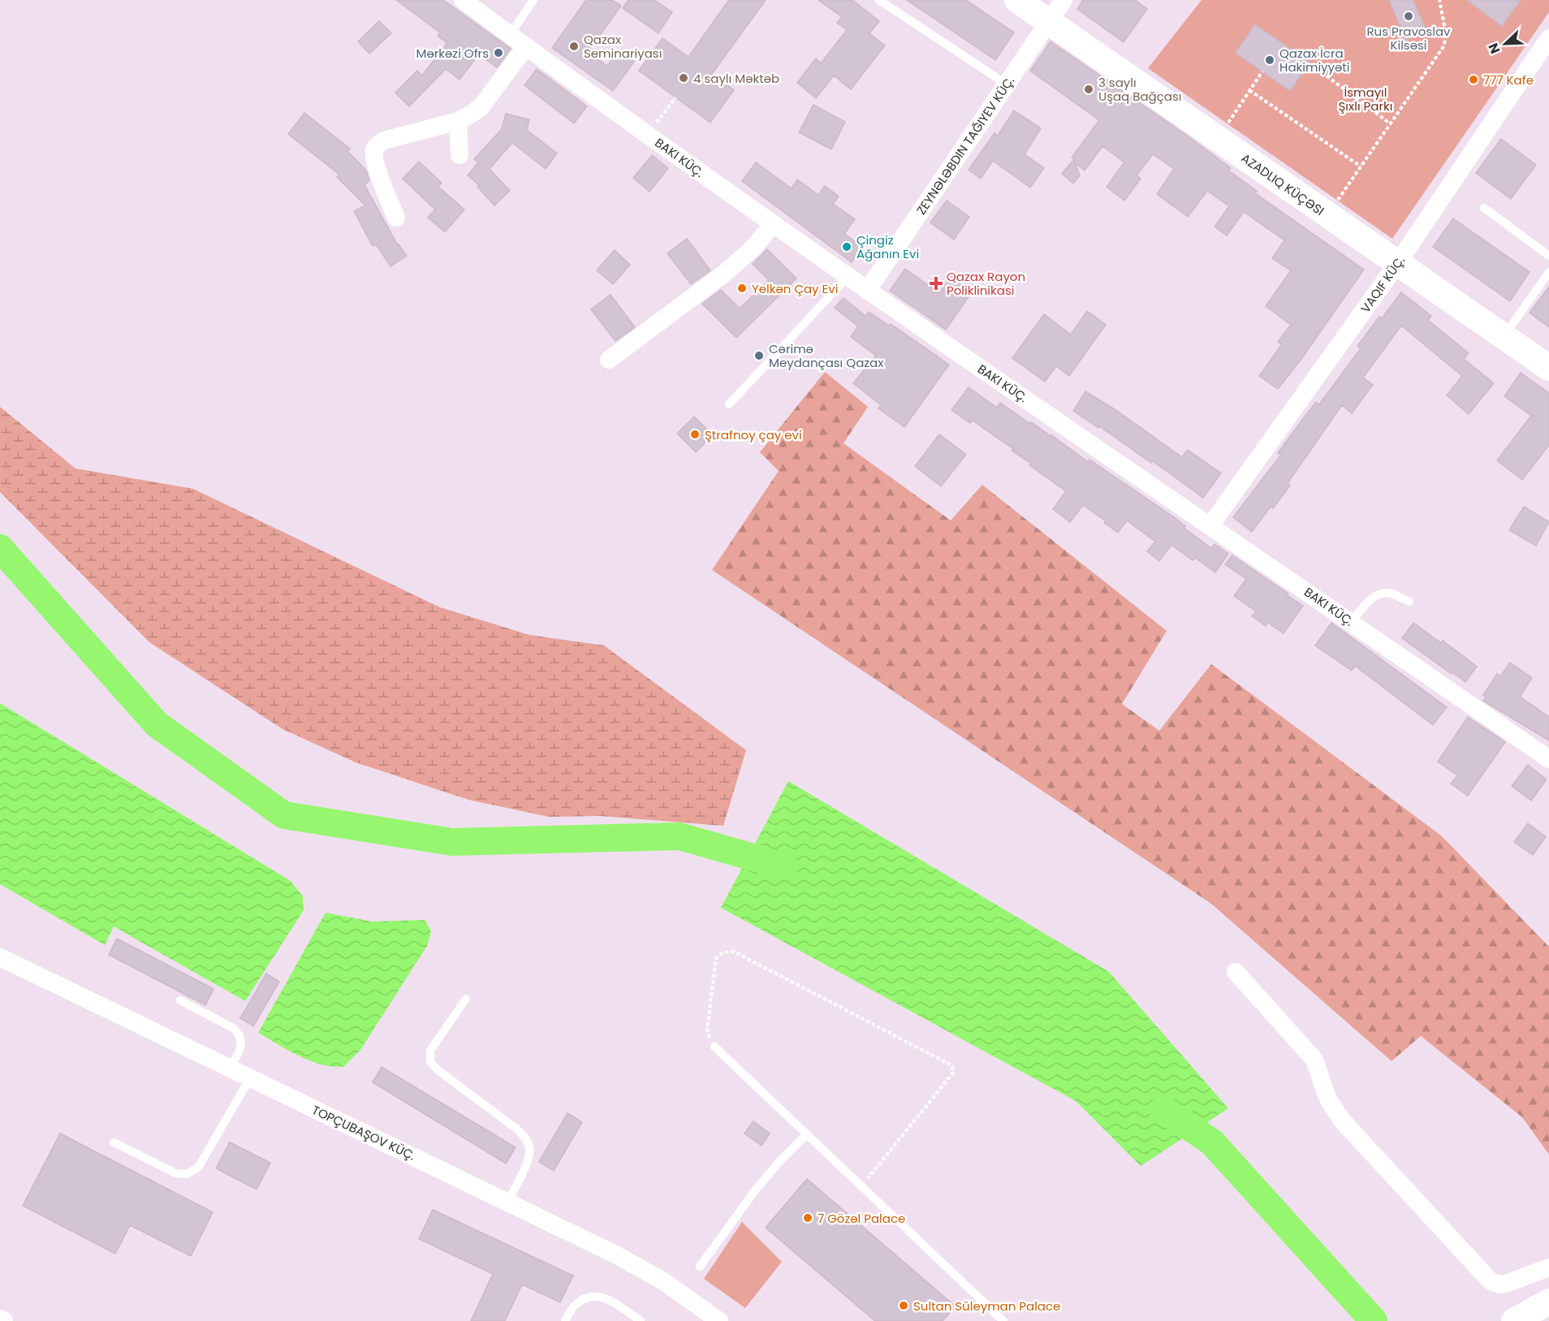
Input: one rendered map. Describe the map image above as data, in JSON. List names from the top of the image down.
{
  "streets": {
    "street": ["VAQIF KÜÇ.", "TOPÇUBAŞOV KÜÇ."]
  },
  "parks": ["İsmayıl Şıxlı Parkı"],
  "places": {
    "other": [
      "Rus Pravoslav Kilsəsi",
      "Qazax Seminariyası",
      "Mərkəzi Ofrs",
      "Qazax İcra Hakimiyyəti",
      "4 saylı Məktəb",
      "777 Kafe",
      "3 saylı Uşaq Bağçası",
      "Çingiz Ağanın Evi",
      "Yelkən Çay Evi",
      "Cərimə Meydançası Qazax",
      "Ştrafnoy çay evi",
      "7 Gözəl Palace",
      "Sultan Süleyman Palace"
    ],
    "health": ["Qazax Rayon Poliklinikasi"]
  },
  "north": "bottom left"
}
